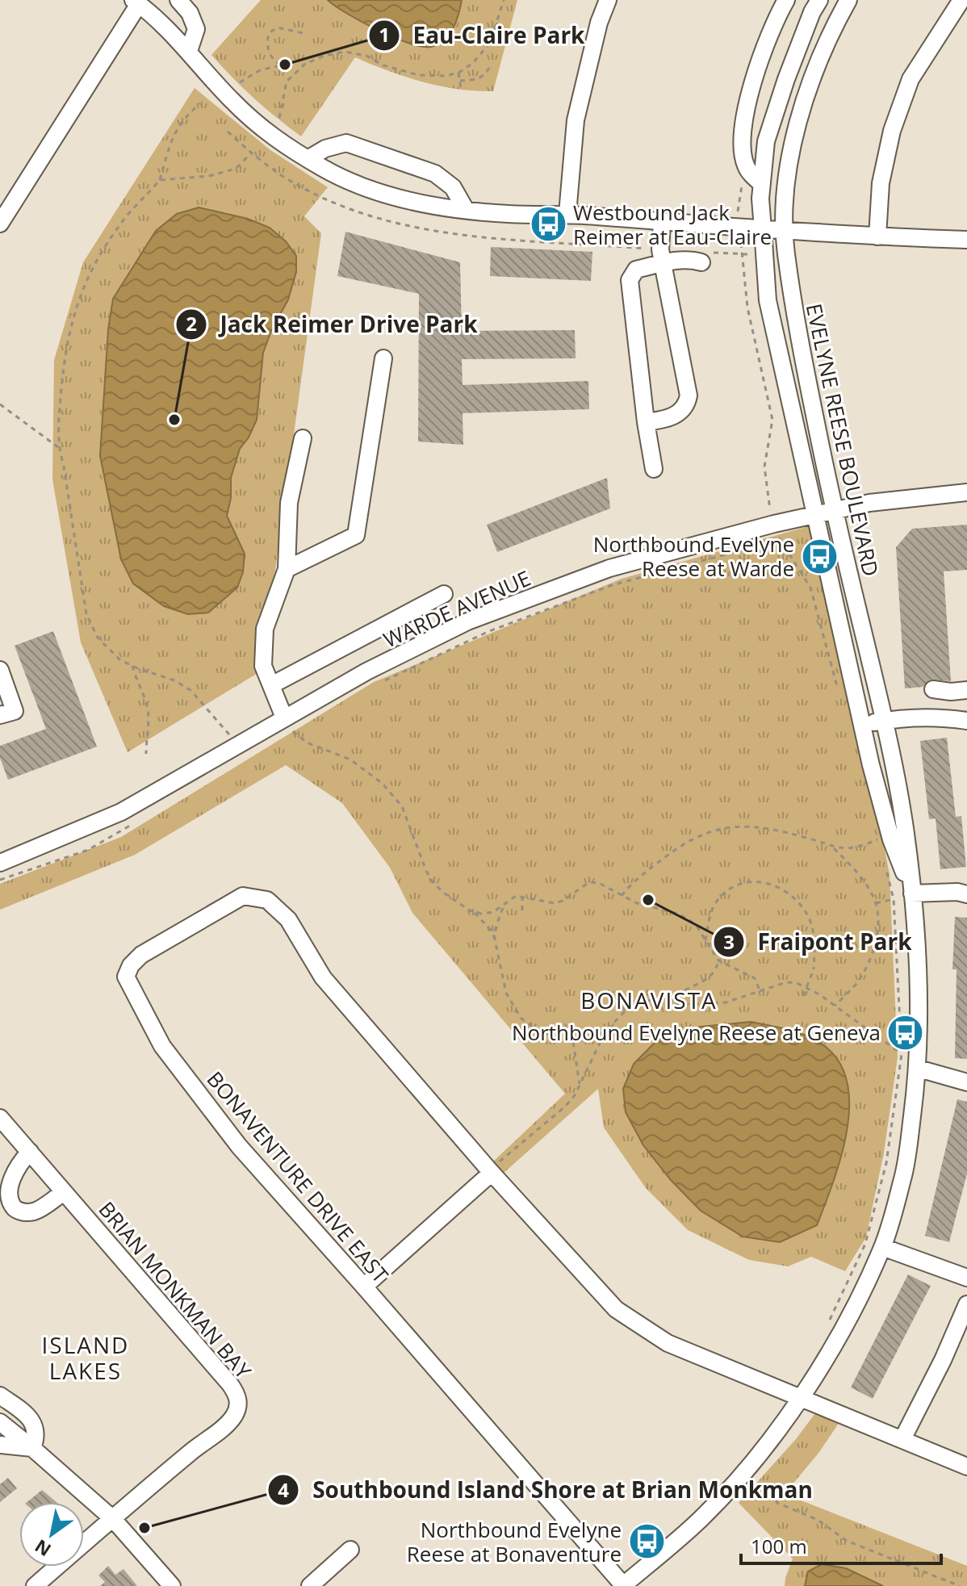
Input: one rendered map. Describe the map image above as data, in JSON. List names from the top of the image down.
{
  "streets": {
    "street": [
      "EVELYNE REESE BOULEVARD",
      "WARDE AVENUE",
      "BONAVENTURE DRIVE EAST",
      "BRIAN MONKMAN BAY"
    ]
  },
  "crossings": [
    ["EVELYNE REESE BOULEVARD", "WARDE AVENUE"],
    ["EVELYNE REESE BOULEVARD", "BONAVENTURE DRIVE EAST"]
  ],
  "districts": ["BONAVISTA", "ISLAND LAKES"],
  "places": {
    "other": [
      "Eau-Claire Park",
      "Jack Reimer Drive Park",
      "Fraipont Park",
      "Southbound Island Shore at Brian Monkman"
    ],
    "bus stop": [
      "Westbound Jack Reimer at Eau-Claire",
      "Northbound Evelyne Reese at Warde",
      "Northbound Evelyne Reese at Geneva",
      "Northbound Evelyne Reese at Bonaventure"
    ]
  },
  "scale_bar": "100 m",
  "north": "bottom left"
}
